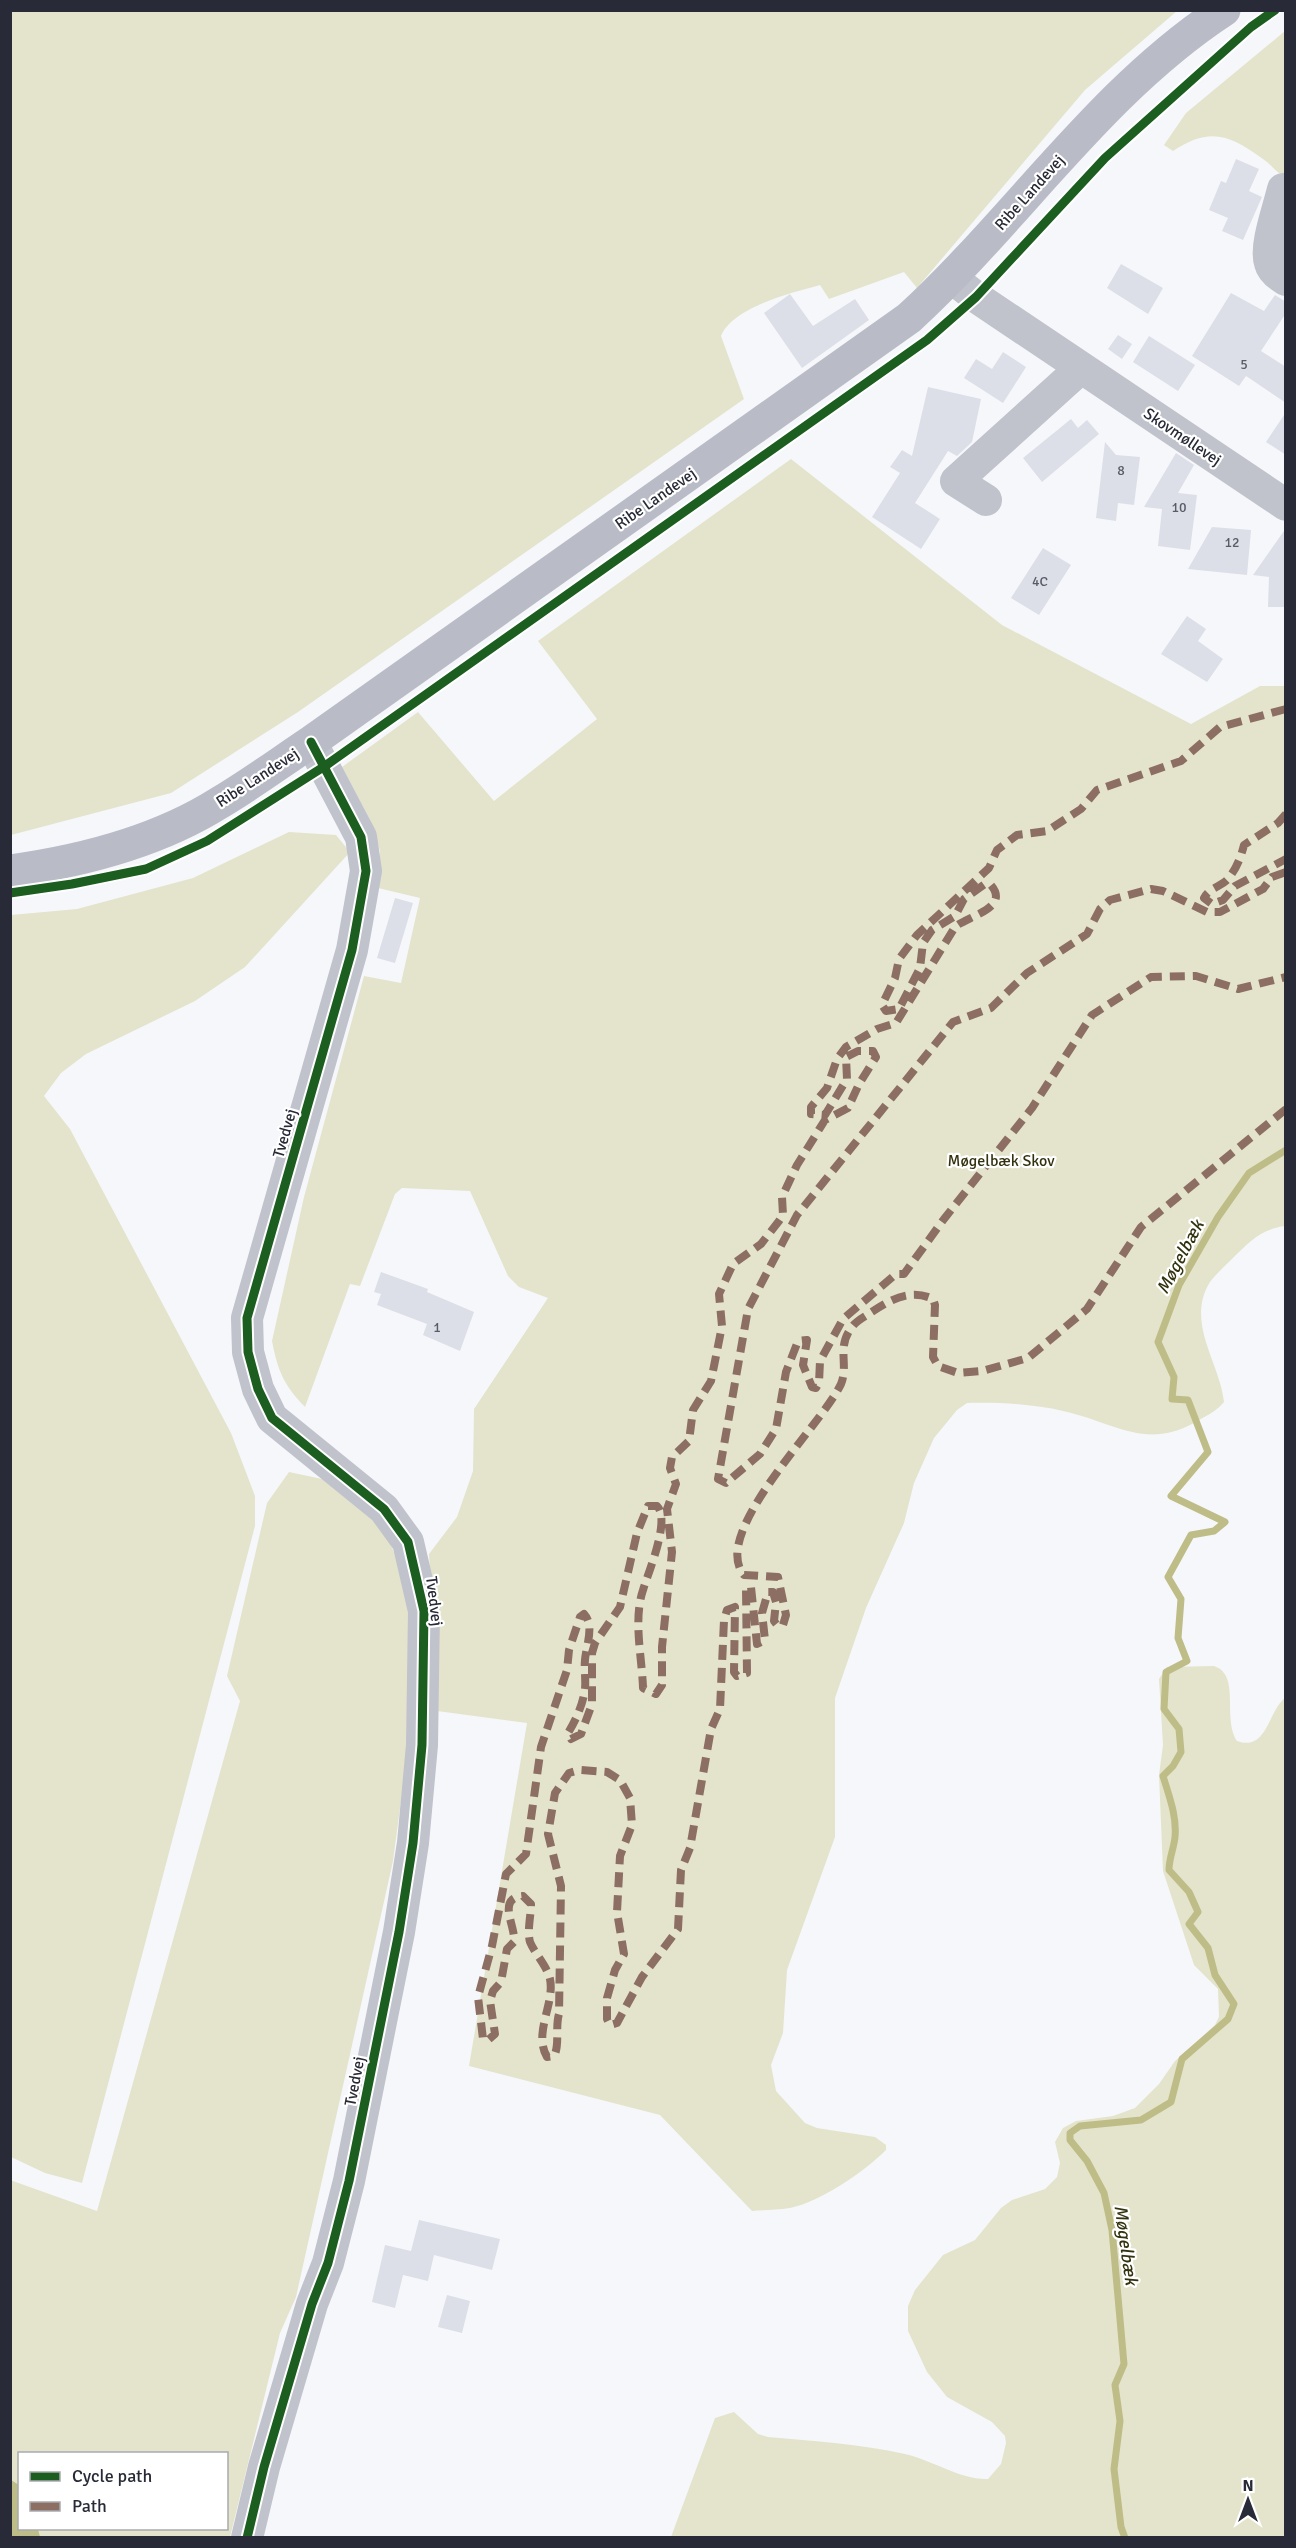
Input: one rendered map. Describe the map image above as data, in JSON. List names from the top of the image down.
{
  "streets": {
    "main road": ["Ribe Landevej"],
    "street": ["Skovmøllevej", "Tvedvej"]
  },
  "crossings": [
    ["Ribe Landevej", "Skovmøllevej"],
    ["Ribe Landevej", "Tvedvej"]
  ],
  "water": ["Møgelbæk"],
  "parks": ["Møgelbæk Skov"],
  "house_numbers": [
    "5",
    "8",
    "10",
    "12",
    "4C",
    "1"
  ],
  "legend": ["Cycle path", "Path"],
  "north": "top"
}
